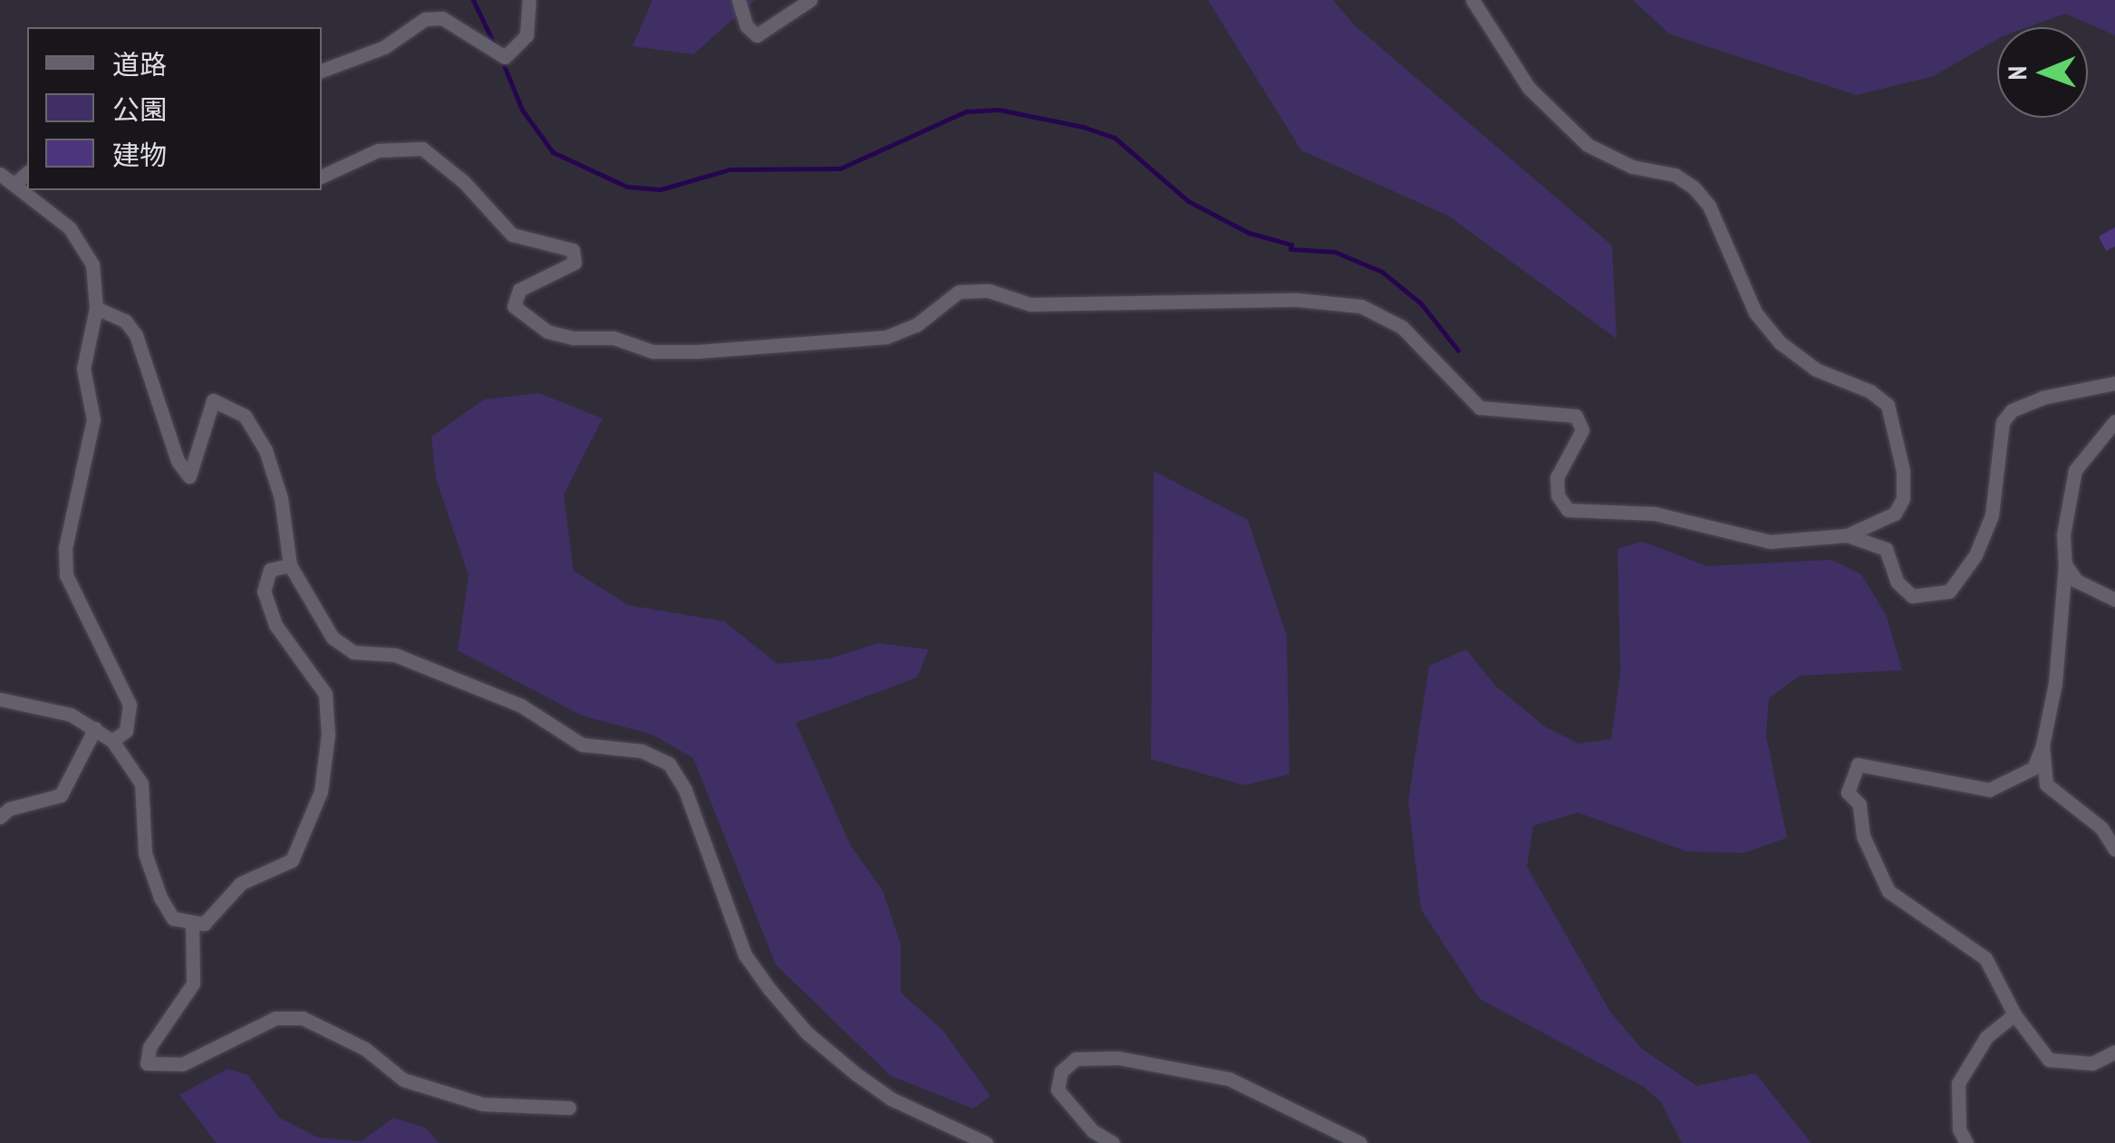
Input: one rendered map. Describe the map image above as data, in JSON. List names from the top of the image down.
{
  "legend": ["道路", "公園", "建物"],
  "north": "left"
}
